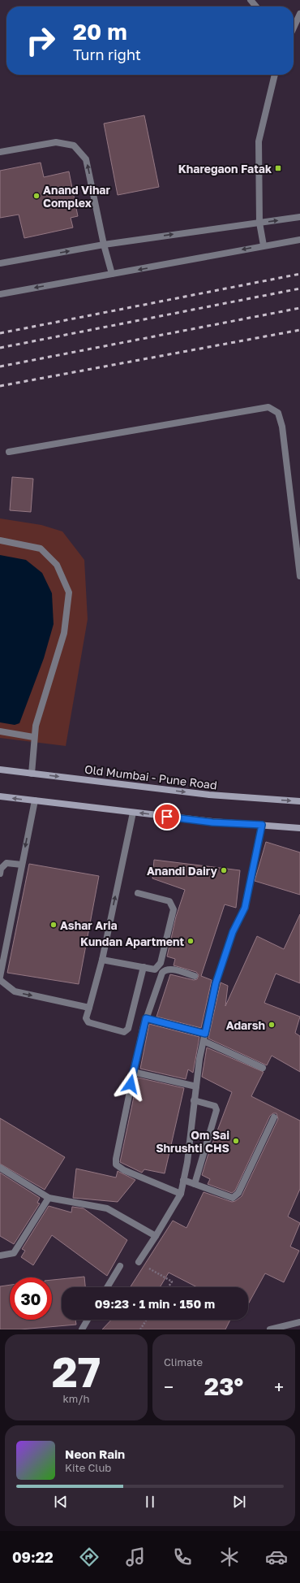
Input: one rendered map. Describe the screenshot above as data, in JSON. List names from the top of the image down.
{
  "streets": {
    "main road": ["Old Mumbai - Pune Road"]
  },
  "places": {
    "transit": ["Kharegaon Fatak"],
    "other": [
      "Anand Vihar Complex",
      "Anandi Dairy",
      "Ashar Aria",
      "Kundan Apartment",
      "Adarsh",
      "Om Sai Shrushti CHS"
    ]
  },
  "page": {
    "turn": ["20 m", "Turn right"],
    "limit": "30",
    "trip": "09:23 · 1 min · 150 m",
    "tile": [
      ["27", "km/h"],
      "Climate"
    ],
    "heat": ["−", "23°", "+"],
    "song": ["Neon Rain", "Kite Club"],
    "tabs": "09:22"
  }
}
